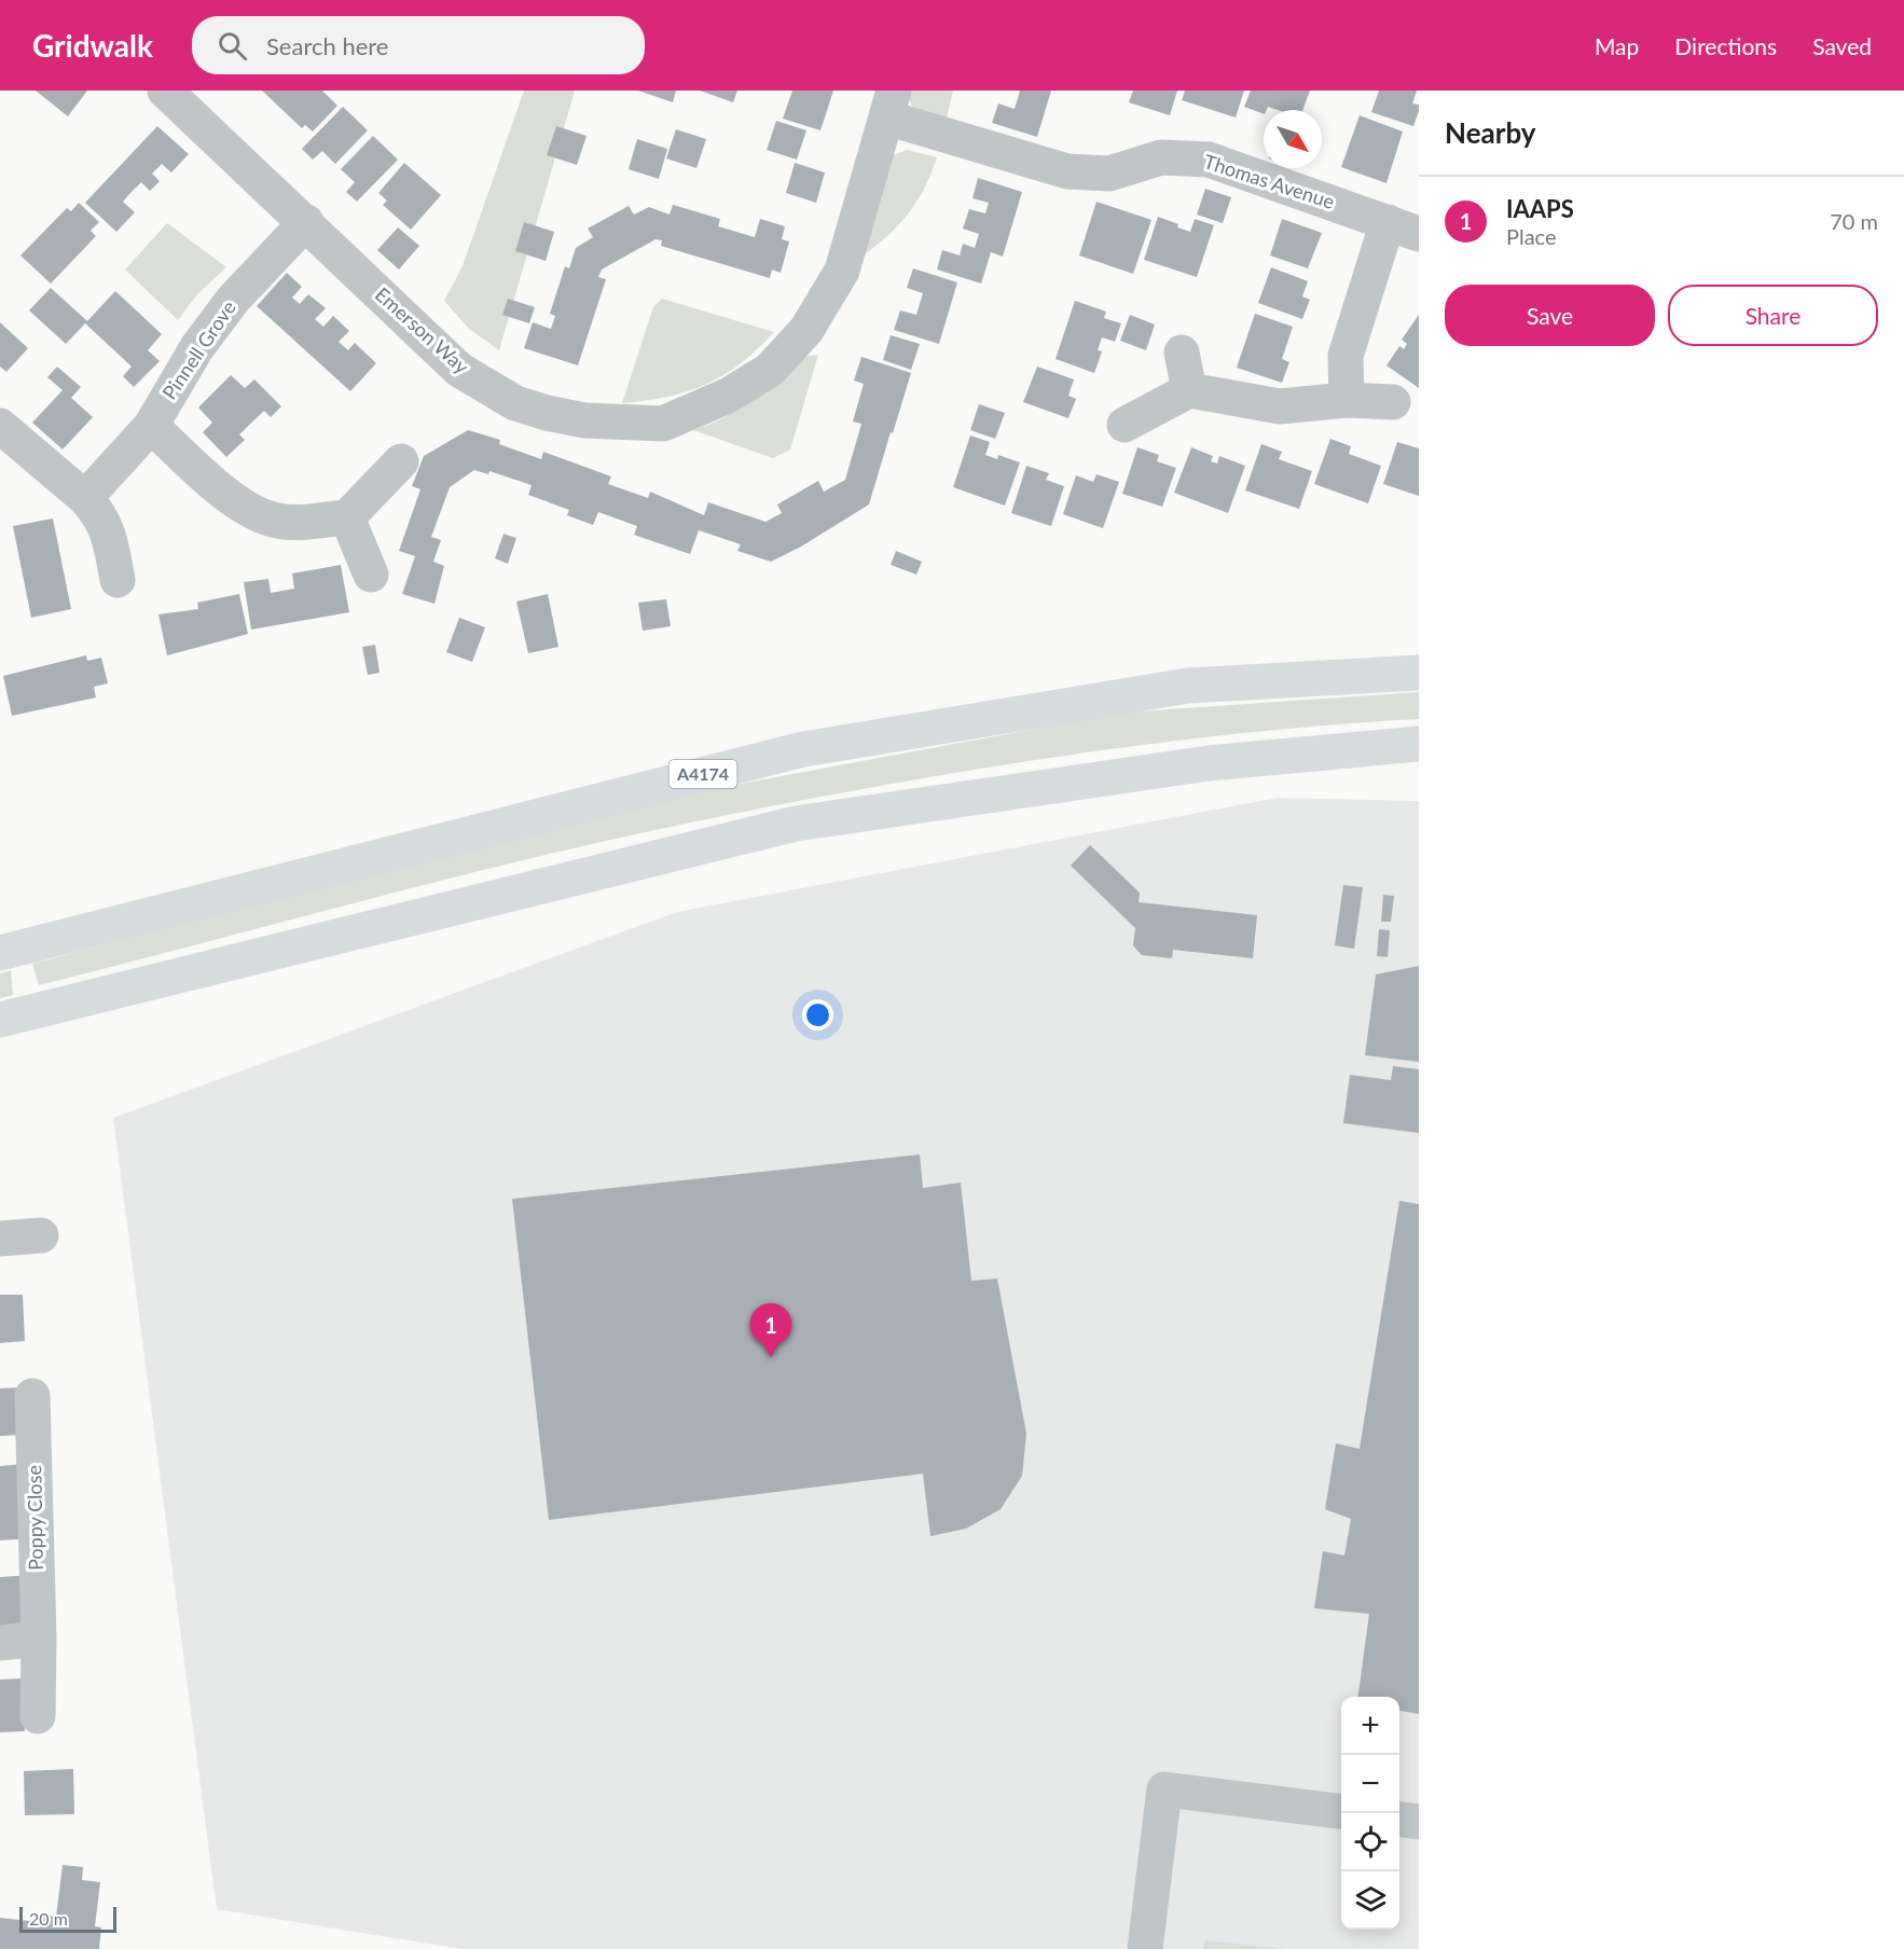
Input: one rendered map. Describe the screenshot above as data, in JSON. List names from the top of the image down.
{
  "streets": {
    "highway": ["A4174"],
    "street": [
      "Thomas Avenue",
      "Emerson Way",
      "Pinnell Grove",
      "Poppy Close"
    ]
  },
  "crossings": [
    ["Thomas Avenue", "Emerson Way"],
    ["Emerson Way", "Pinnell Grove"]
  ],
  "scale_bar": "20 m",
  "north": "bottom right",
  "page": {
    "header": "Gridwalk",
    "search": "Search here",
    "nav": ["Map", "Directions", "Saved"],
    "heading": "Nearby",
    "list": [
      {
        "mark": "1",
        "name": "IAAPS",
        "note": "Place",
        "value": "70 m"
      }
    ],
    "buttons": ["Save", "Share"],
    "pins": "1",
    "map_buttons": ["+", "−"],
    "scale": "20 m"
  }
}
